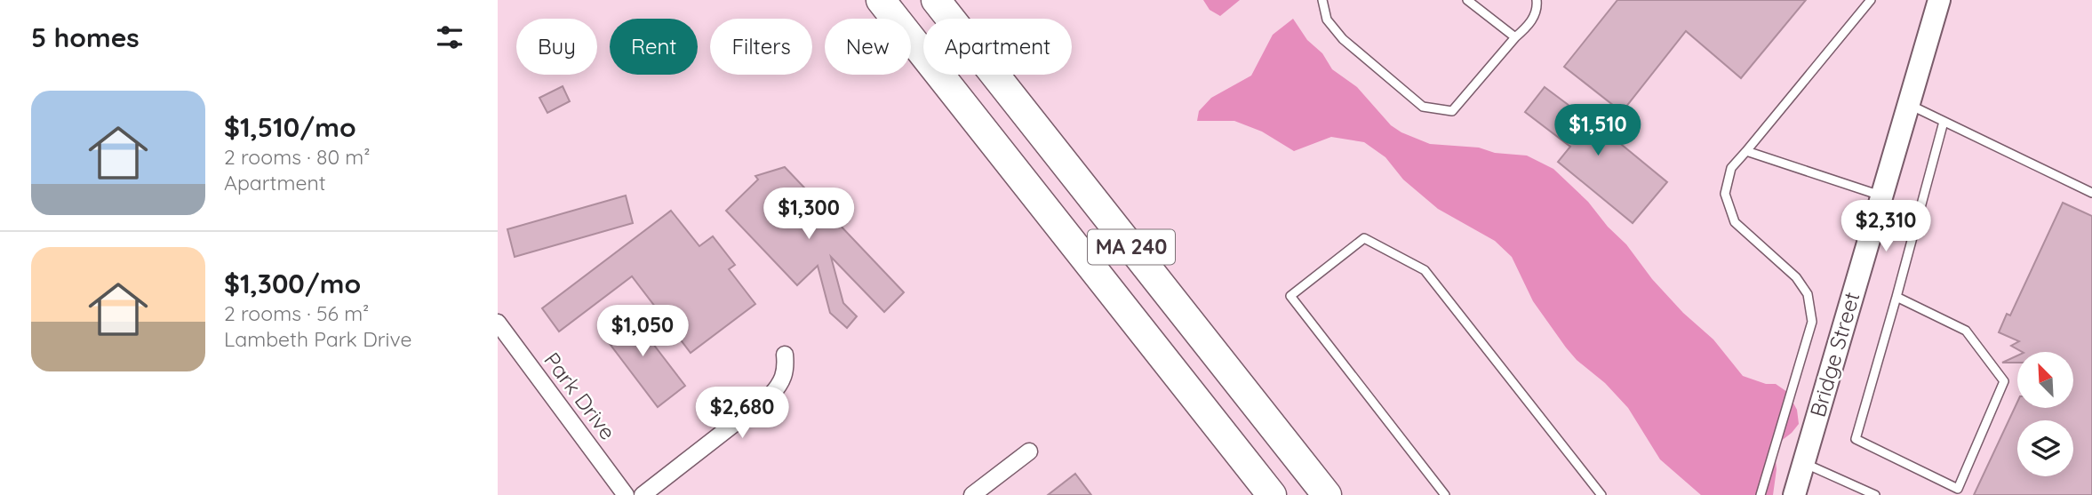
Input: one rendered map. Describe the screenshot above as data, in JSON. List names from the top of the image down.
{
  "streets": {
    "highway": ["MA 240"],
    "street": ["Bridge Street", "Park Drive"]
  },
  "north": "top left",
  "page": {
    "heading": "5 homes",
    "chip": [
      "Buy",
      "Rent",
      "Filters",
      "New",
      "Apartment"
    ],
    "list": [
      {
        "name": "$1,510/mo",
        "note": "2 rooms · 80 m² · Apartment"
      },
      {
        "name": "$1,300/mo",
        "note": "2 rooms · 56 m² · Lambeth Park Drive"
      }
    ],
    "price": [
      "$1,510",
      "$1,300",
      "$2,310",
      "$1,050",
      "$2,680"
    ]
  }
}
